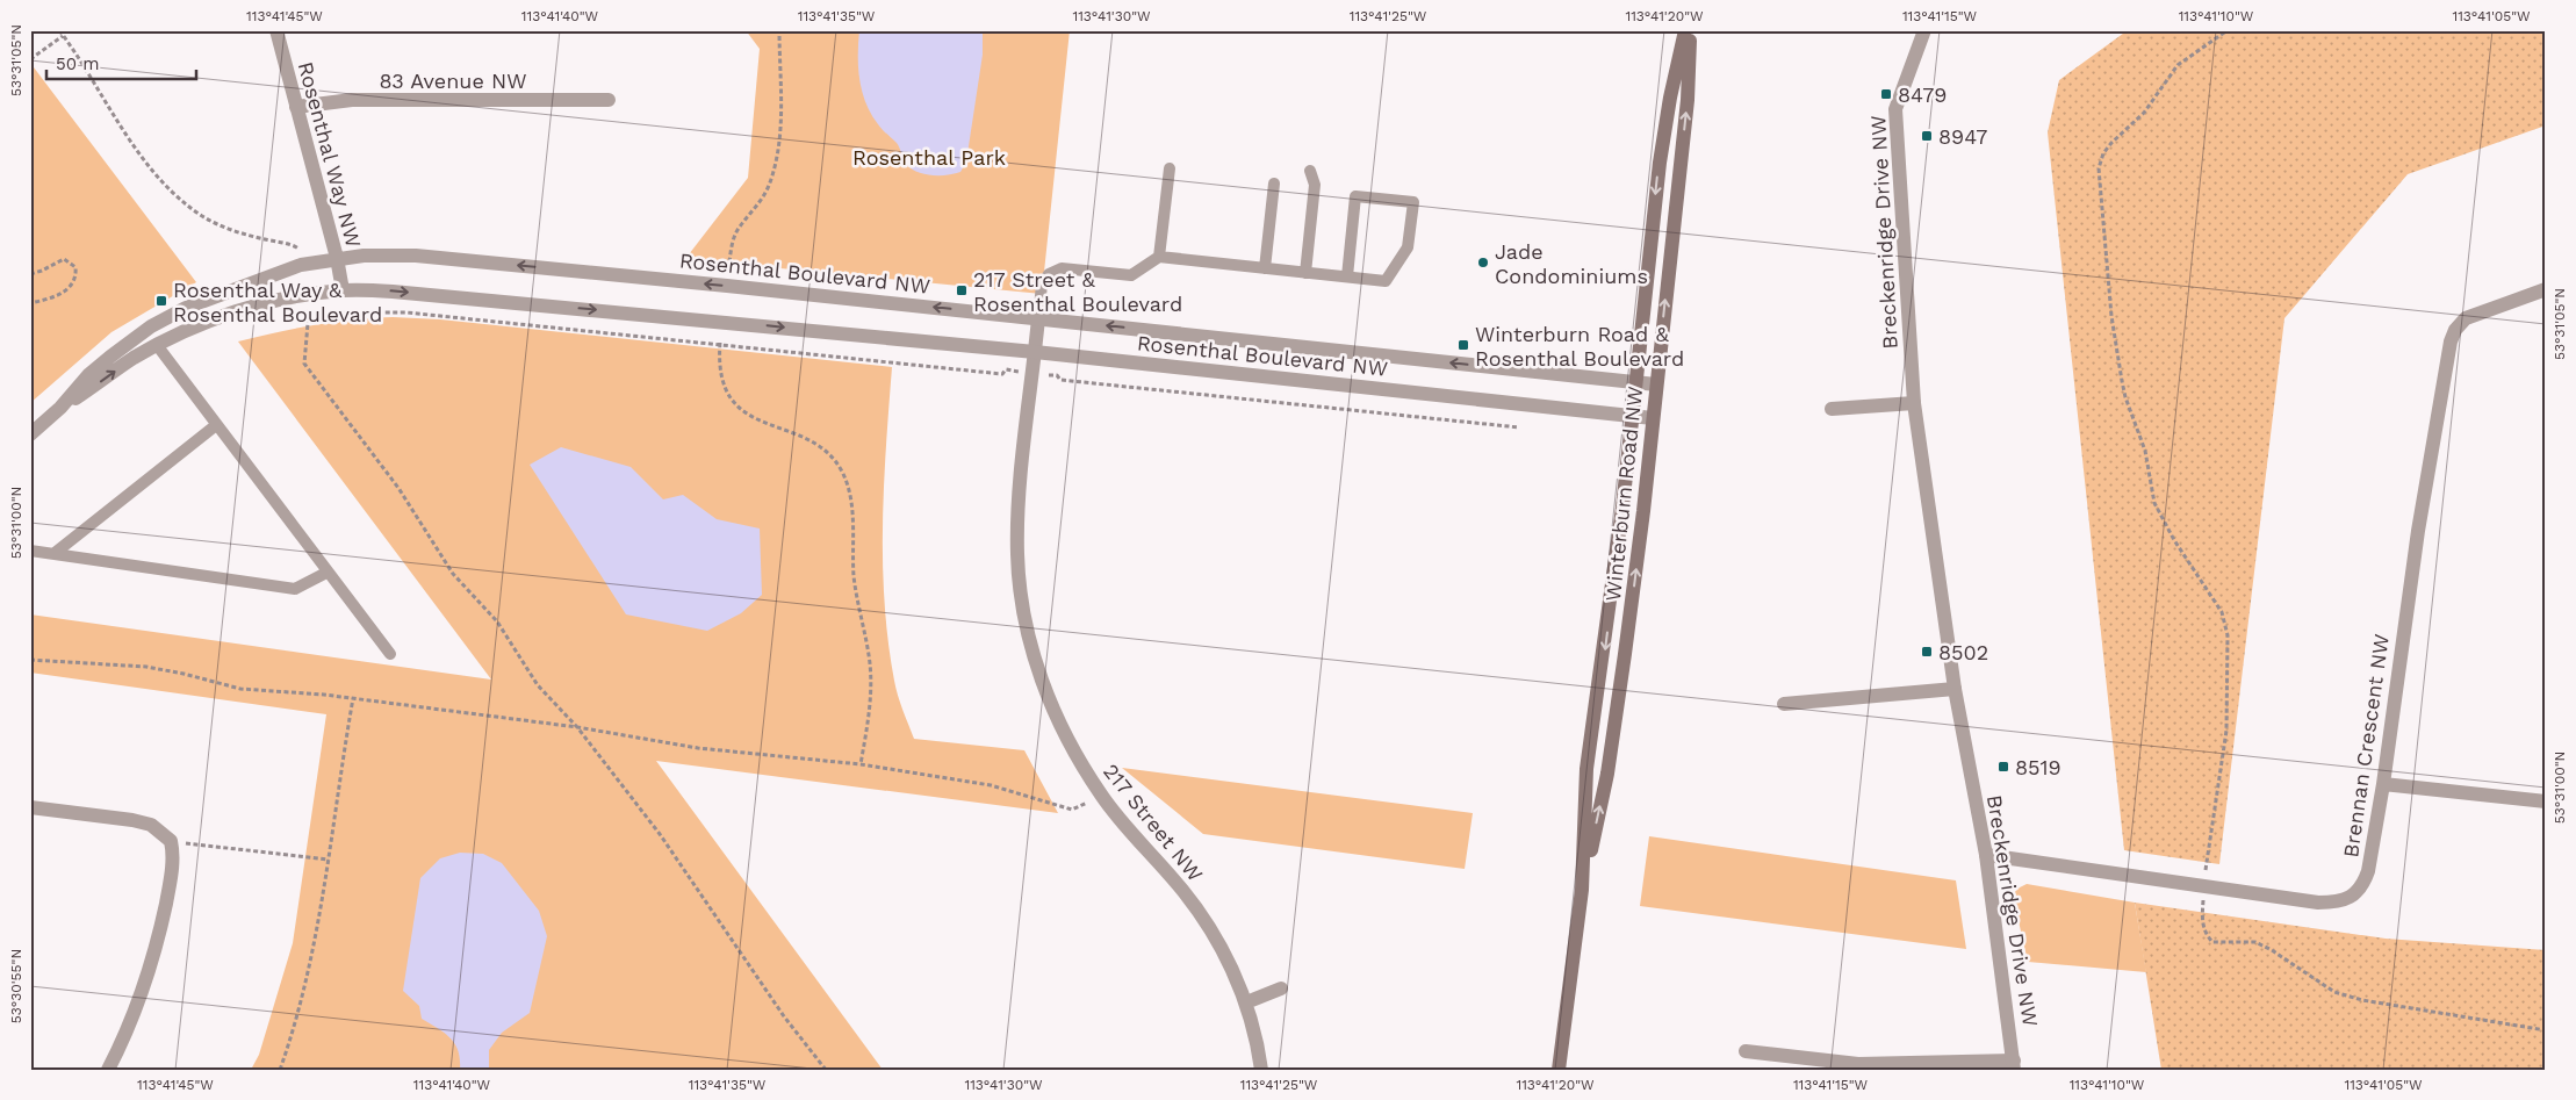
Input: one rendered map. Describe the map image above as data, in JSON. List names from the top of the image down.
{
  "streets": {
    "main road": ["Winterburn Road NW"],
    "street": [
      "83 Avenue NW",
      "Rosenthal Way NW",
      "Breckenridge Drive NW",
      "Rosenthal Boulevard NW",
      "Brennan Crescent NW",
      "217 Street NW"
    ]
  },
  "crossings": [
    ["83 Avenue NW", "Rosenthal Way NW"],
    ["Rosenthal Way NW", "Rosenthal Boulevard NW"],
    ["Breckenridge Drive NW", "Brennan Crescent NW"],
    ["Rosenthal Boulevard NW", "Winterburn Road NW"],
    ["Rosenthal Boulevard NW", "217 Street NW"]
  ],
  "parks": ["Rosenthal Park"],
  "places": {
    "transit": [
      "8479",
      "8947",
      "217 Street & Rosenthal Boulevard",
      "Rosenthal Way & Rosenthal Boulevard",
      "Winterburn Road & Rosenthal Boulevard",
      "8502",
      "8519"
    ],
    "other": ["Jade Condominiums"]
  },
  "scale_bar": "50 m",
  "coordinates": [
    "113°41'45\"W",
    "113°41'40\"W",
    "113°41'35\"W",
    "113°41'30\"W",
    "113°41'25\"W",
    "113°41'20\"W",
    "113°41'15\"W",
    "113°41'10\"W",
    "113°41'05\"W",
    "53°31'05\"N",
    "53°31'00\"N",
    "53°30'55\"N"
  ]
}
